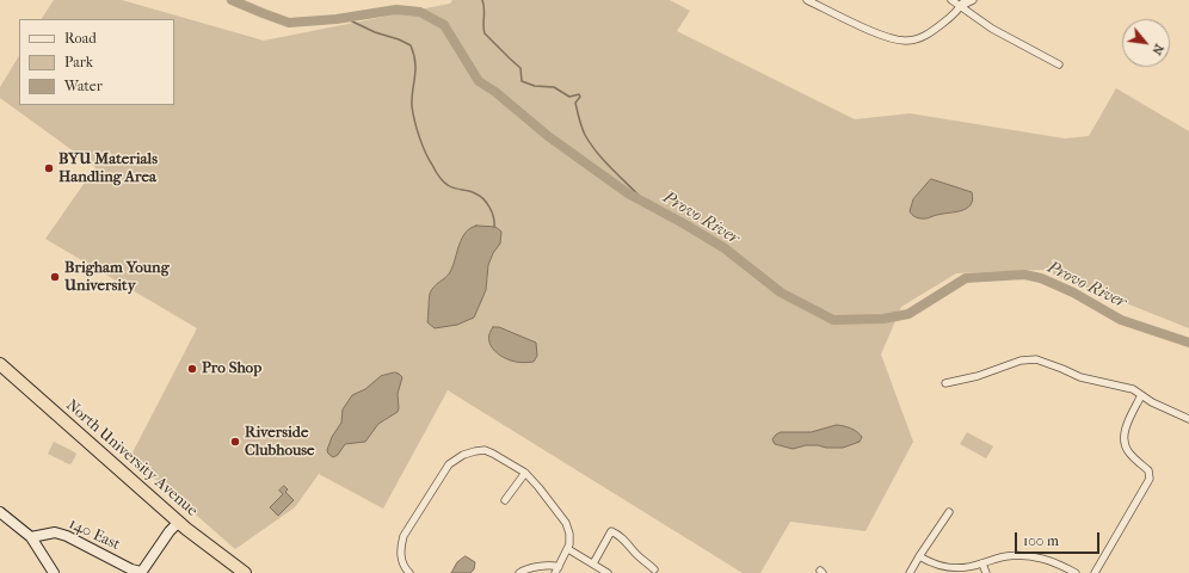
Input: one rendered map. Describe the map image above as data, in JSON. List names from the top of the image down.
{
  "streets": {
    "highway": ["North University Avenue"],
    "street": ["140 East"]
  },
  "water": ["Provo River"],
  "places": [
    "BYU Materials Handling Area",
    "Brigham Young University",
    "Pro Shop",
    "Riverside Clubhouse"
  ],
  "legend": ["Road", "Park", "Water"],
  "scale_bar": "100 m",
  "north": "bottom right"
}
